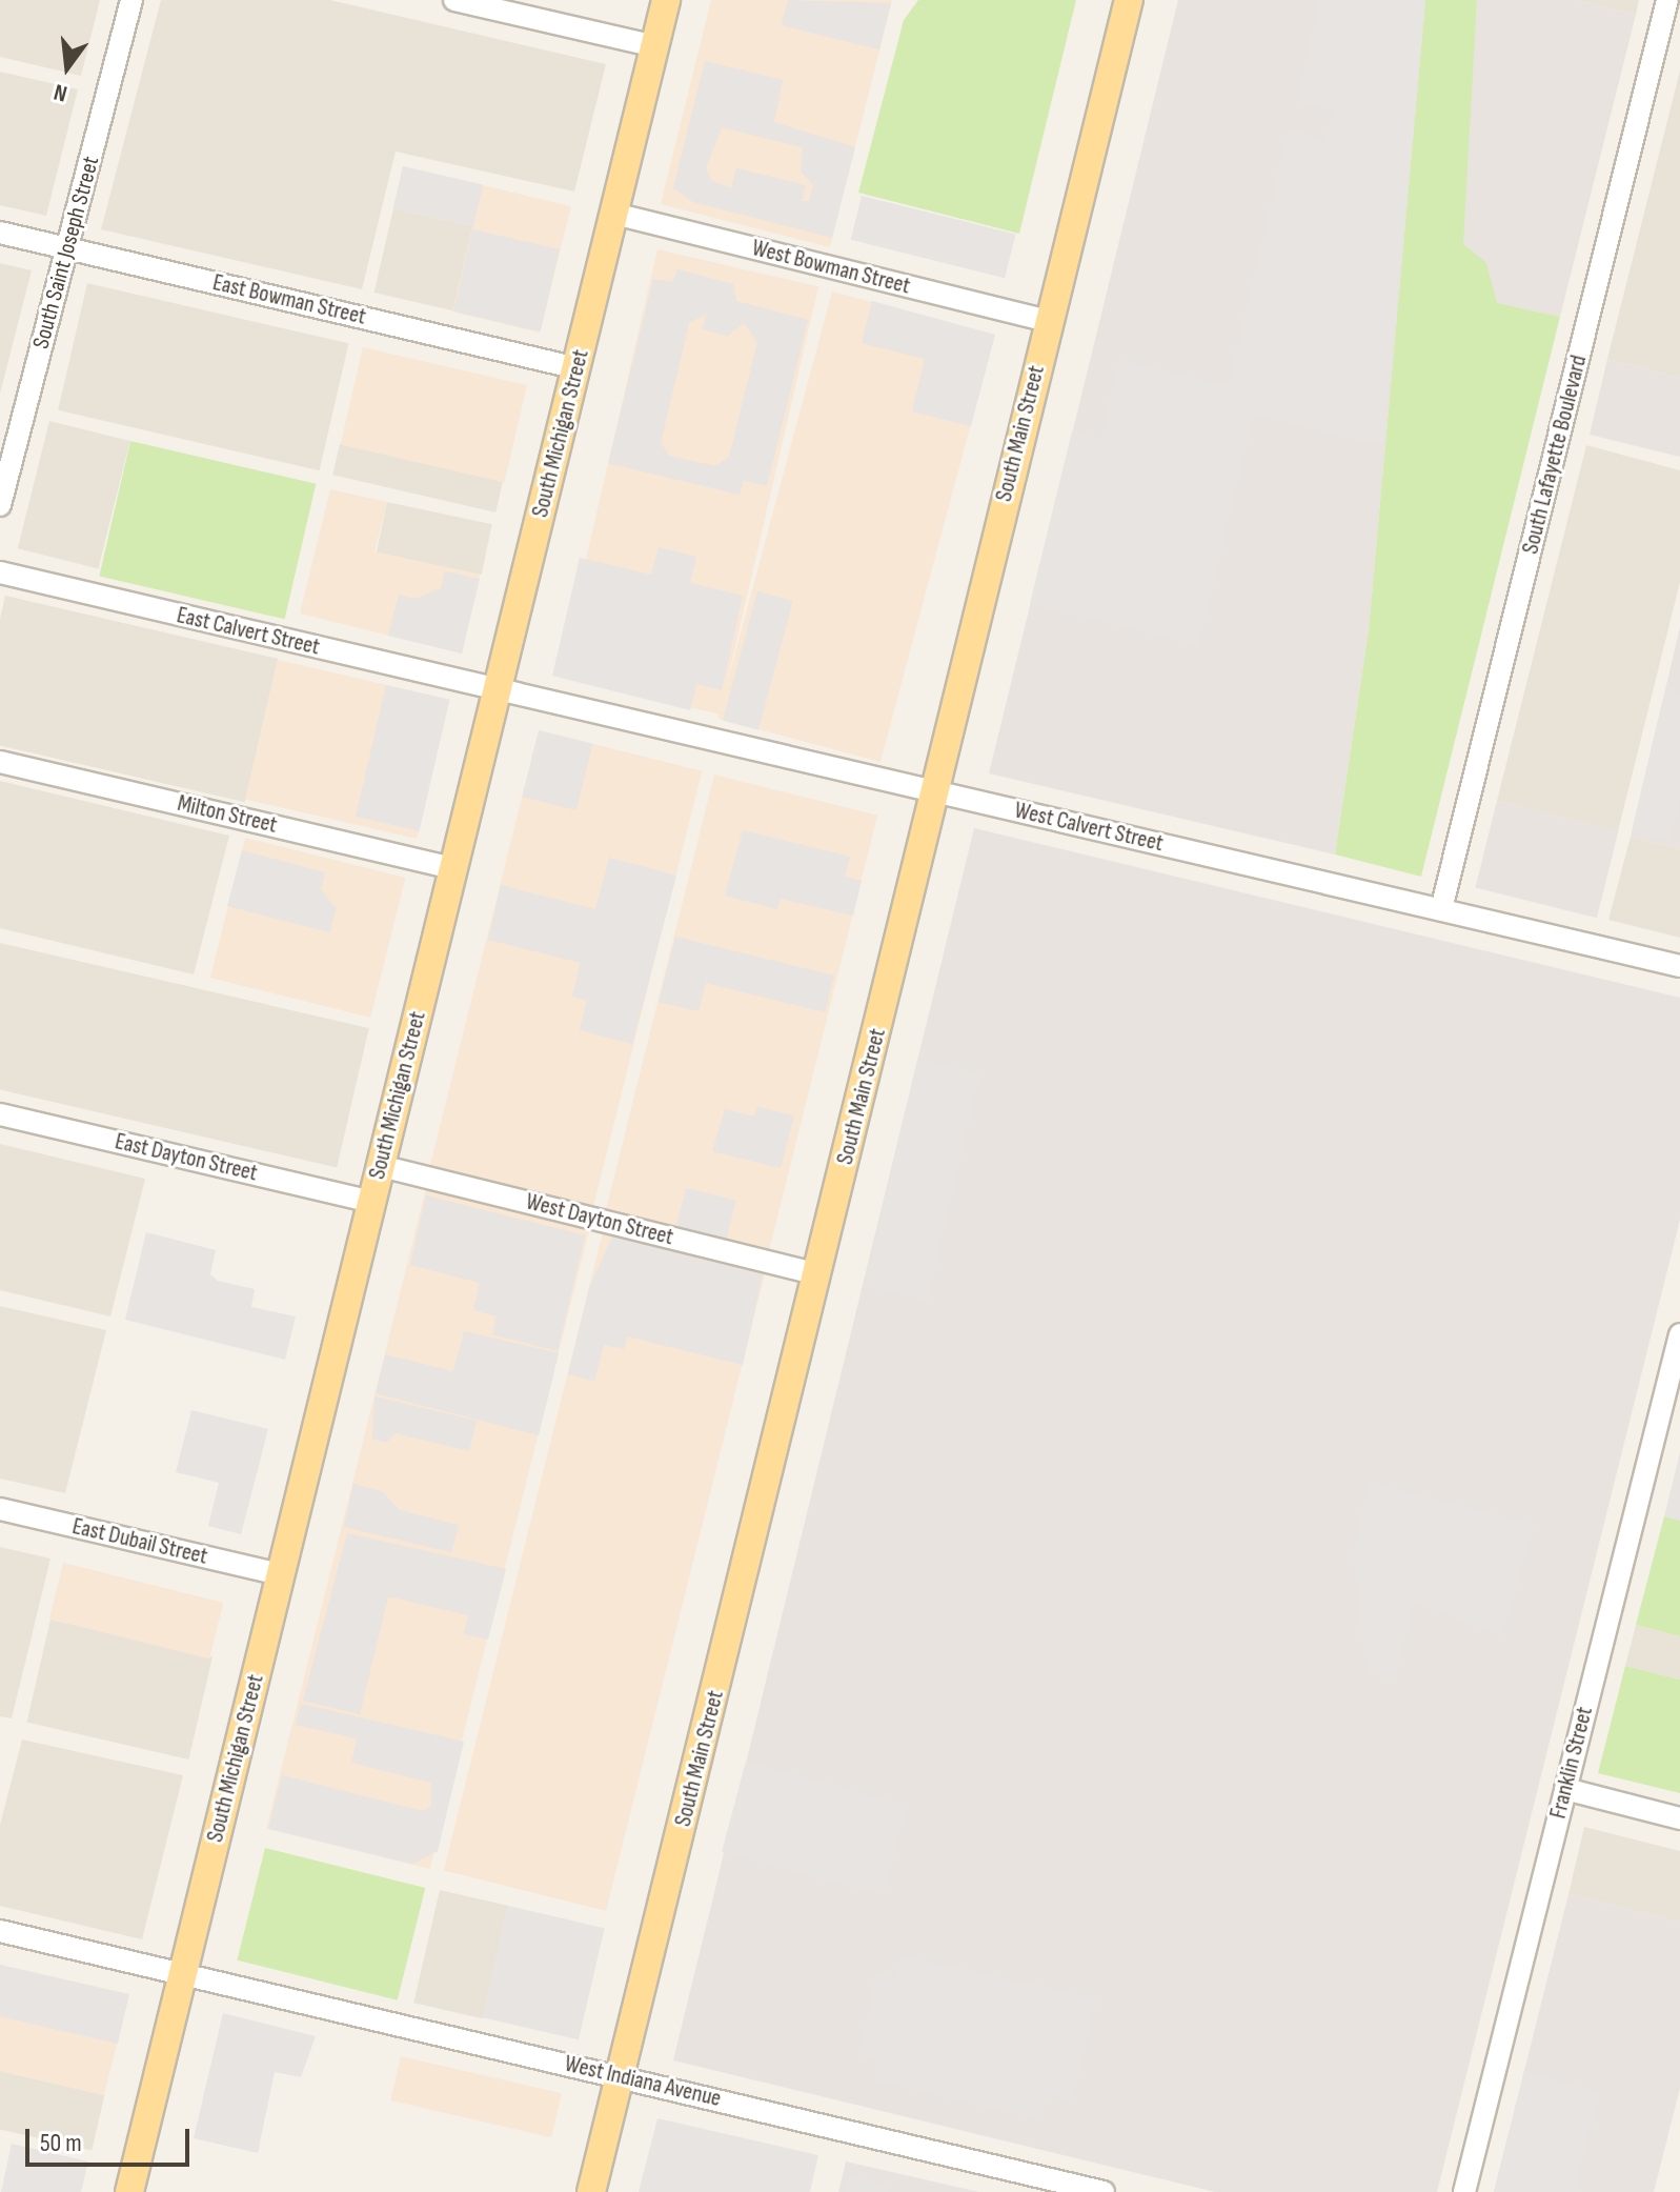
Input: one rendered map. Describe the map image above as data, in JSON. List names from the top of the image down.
{
  "streets": {
    "main road": ["South Michigan Street", "South Main Street"],
    "street": [
      "South Saint Joseph Street",
      "West Bowman Street",
      "East Bowman Street",
      "South Lafayette Boulevard",
      "East Calvert Street",
      "Milton Street",
      "West Calvert Street",
      "East Dayton Street",
      "West Dayton Street",
      "East Dubail Street",
      "Franklin Street",
      "West Indiana Avenue"
    ]
  },
  "crossings": [
    ["South Saint Joseph Street", "East Bowman Street"],
    ["West Bowman Street", "South Michigan Street"],
    ["West Bowman Street", "South Main Street"],
    ["East Bowman Street", "South Michigan Street"],
    ["South Michigan Street", "East Calvert Street"],
    ["South Michigan Street", "Milton Street"],
    ["South Michigan Street", "West Calvert Street"],
    ["South Michigan Street", "East Dayton Street"],
    ["South Michigan Street", "West Dayton Street"],
    ["South Michigan Street", "East Dubail Street"],
    ["South Michigan Street", "West Indiana Avenue"],
    ["South Main Street", "West Calvert Street"],
    ["South Main Street", "West Dayton Street"],
    ["South Main Street", "West Indiana Avenue"],
    ["South Lafayette Boulevard", "West Calvert Street"],
    ["East Calvert Street", "West Calvert Street"]
  ],
  "scale_bar": "50 m",
  "north": "bottom"
}
